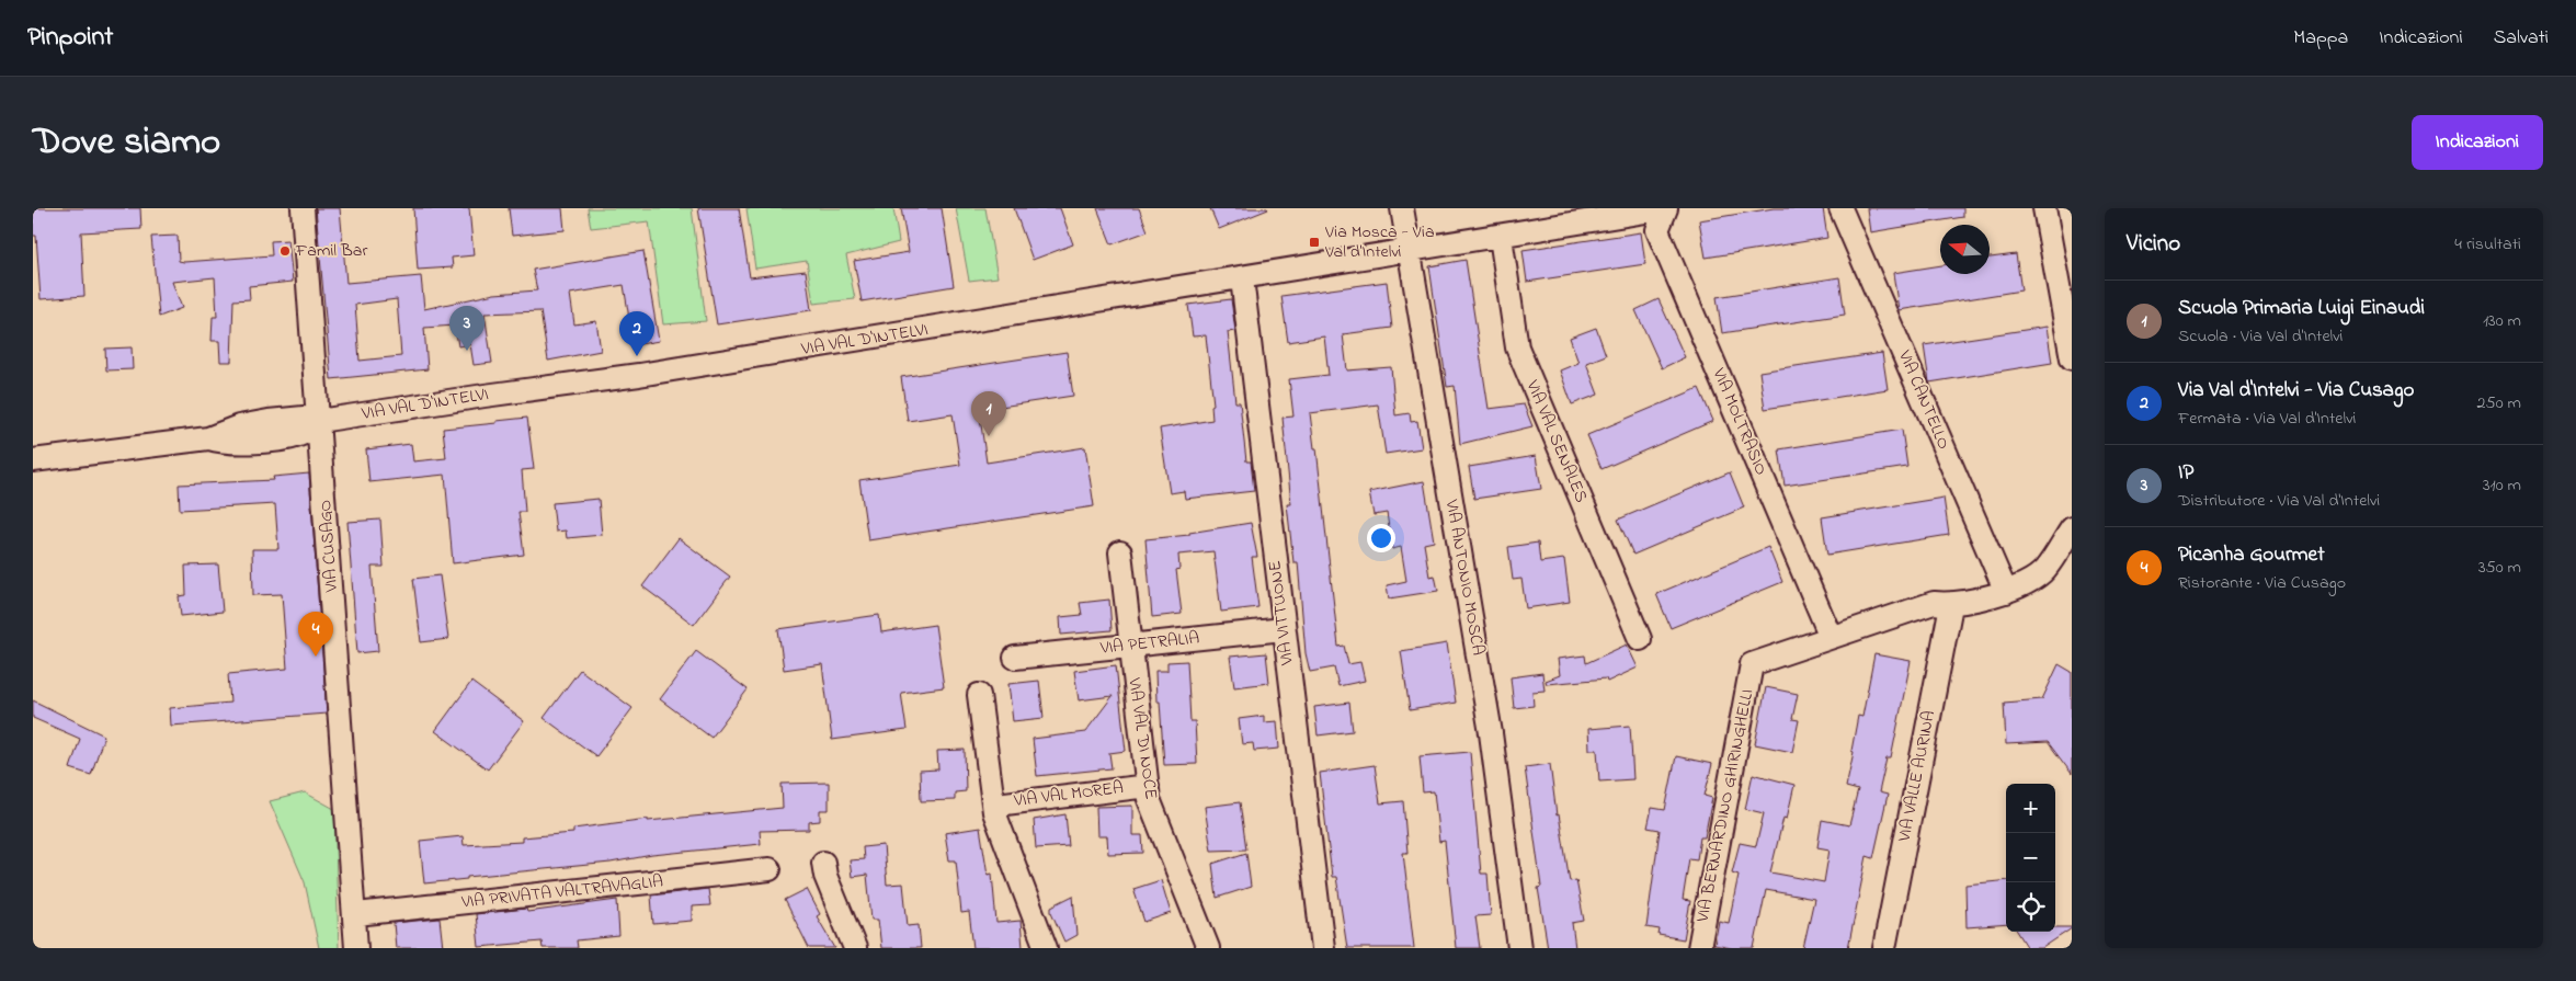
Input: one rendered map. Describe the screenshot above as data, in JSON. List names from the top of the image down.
{
  "streets": {
    "street": [
      "VIA VAL D'INTELVI",
      "VIA CANTELLO",
      "VIA MOLTRASIO",
      "VIA VAL SENALES",
      "VIA CUSAGO",
      "VIA ANTONIO MOSCA",
      "VIA VITTUONE",
      "VIA PETRALIA",
      "VIA VAL DI NOCE",
      "VIA VALLE AURINA",
      "VIA VAL MOREA",
      "VIA BERNARDINO GHIRINGHELLI",
      "VIA PRIVATA VALTRAVAGLIA"
    ]
  },
  "crossings": [
    ["VIA VAL D'INTELVI", "VIA MOLTRASIO"],
    ["VIA VAL D'INTELVI", "VIA VAL SENALES"],
    ["VIA VAL D'INTELVI", "VIA CUSAGO"],
    ["VIA VAL D'INTELVI", "VIA ANTONIO MOSCA"],
    ["VIA VAL D'INTELVI", "VIA VITTUONE"],
    ["VIA MOLTRASIO", "VIA BERNARDINO GHIRINGHELLI"],
    ["VIA CUSAGO", "VIA PRIVATA VALTRAVAGLIA"],
    ["VIA VITTUONE", "VIA PETRALIA"],
    ["VIA PETRALIA", "VIA VAL DI NOCE"],
    ["VIA VAL DI NOCE", "VIA VAL MOREA"]
  ],
  "places": {
    "transit": ["Via Mosca - Via Val d'Intelvi"],
    "other": ["Famil Bar"]
  },
  "north": "left",
  "page": {
    "header": "Pinpoint",
    "nav": ["Mappa", "Indicazioni", "Salvati"],
    "title": "Dove siamo",
    "buttons": "Indicazioni",
    "heading": ["Vicino", "4 risultati"],
    "list": [
      {
        "mark": "1",
        "name": "Scuola Primaria Luigi Einaudi",
        "note": "Scuola · Via Val d'Intelvi",
        "value": "130 m"
      },
      {
        "mark": "2",
        "name": "Via Val d'Intelvi - Via Cusago",
        "note": "Fermata · Via Val d'Intelvi",
        "value": "250 m"
      },
      {
        "mark": "3",
        "name": "IP",
        "note": "Distributore · Via Val d'Intelvi",
        "value": "310 m"
      },
      {
        "mark": "4",
        "name": "Picanha Gourmet",
        "note": "Ristorante · Via Cusago",
        "value": "350 m"
      }
    ],
    "pins": [
      "3",
      "2",
      "1",
      "4"
    ],
    "map_buttons": ["+", "−"]
  }
}
